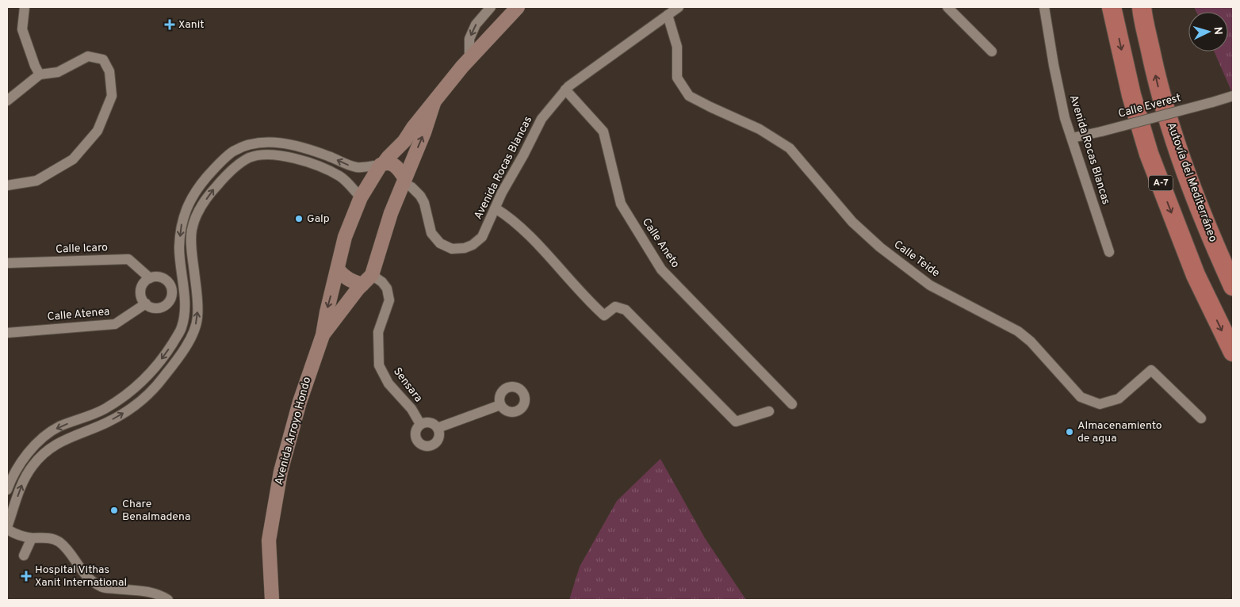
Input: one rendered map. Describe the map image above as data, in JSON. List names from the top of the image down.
{
  "streets": {
    "highway": ["Autovía del Mediterráneo", "A-7"],
    "main road": ["Avenida Arroyo Hondo"],
    "street": [
      "Calle Everest",
      "Avenida Rocas Blancas",
      "Calle Aneto",
      "Calle Icaro",
      "Calle Teide",
      "Calle Atenea",
      "Sensara"
    ]
  },
  "crossings": [
    ["Calle Everest", "Avenida Rocas Blancas"],
    ["Avenida Rocas Blancas", "Calle Aneto"],
    ["Avenida Rocas Blancas", "Calle Teide"],
    ["Calle Icaro", "Calle Atenea"],
    ["Sensara", "Avenida Arroyo Hondo"]
  ],
  "places": {
    "health": ["Xanit", "Hospital Vithas Xanit International"],
    "other": ["Galp", "Almacenamiento de agua", "Chare Benalmadena"]
  },
  "north": "right"
}
